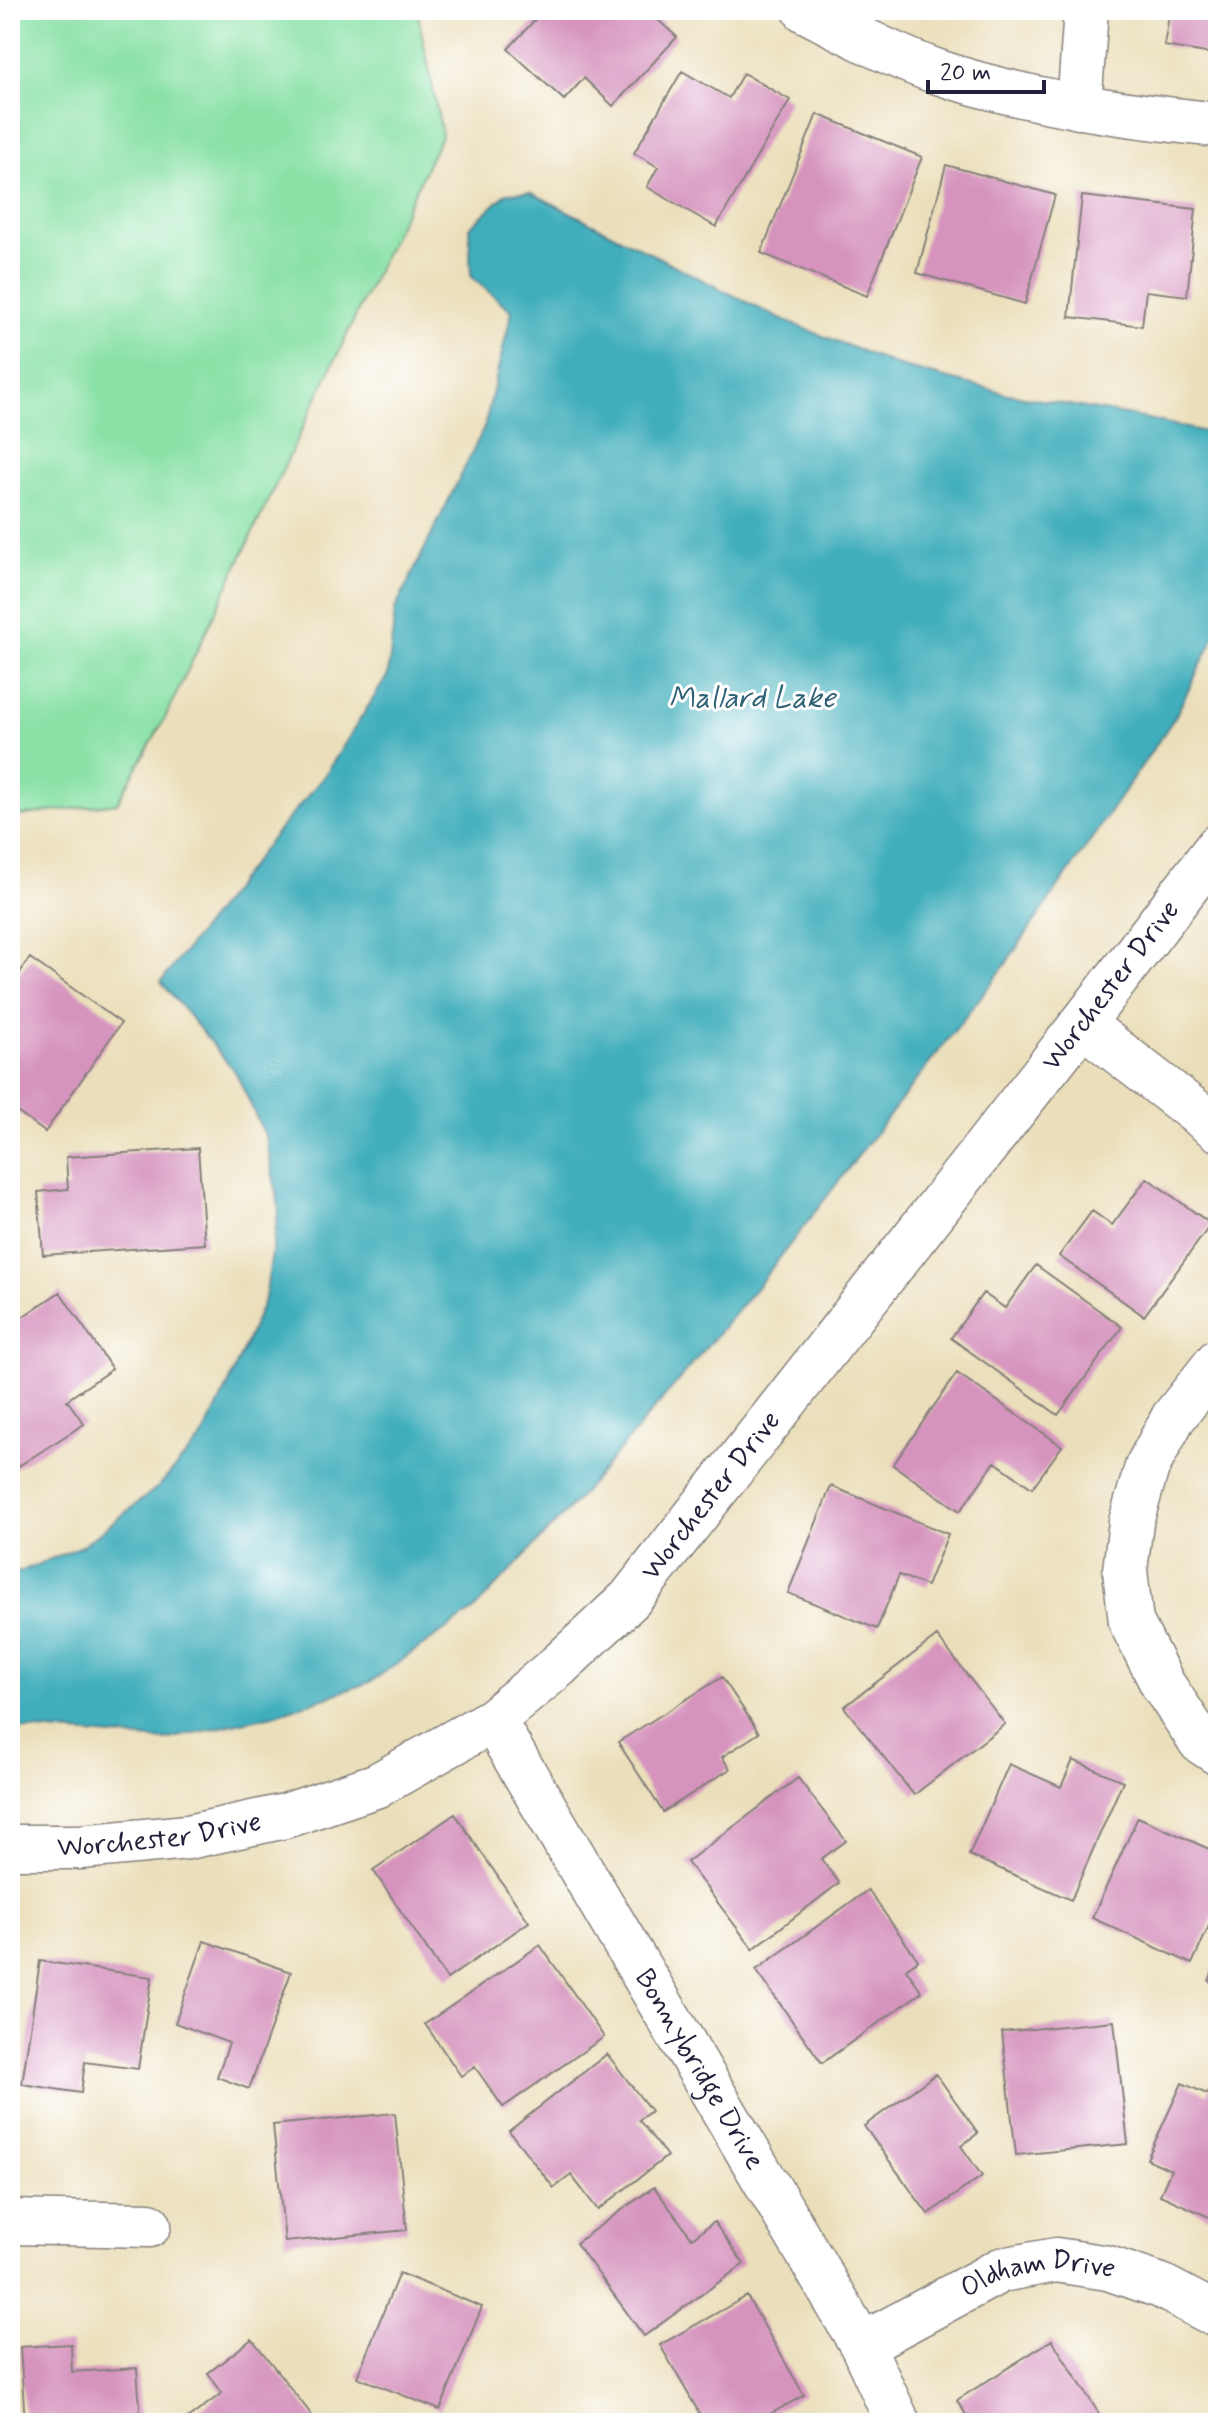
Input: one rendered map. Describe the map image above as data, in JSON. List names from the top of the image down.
{
  "streets": {
    "street": ["Worchester Drive", "Bonnybridge Drive", "Oldham Drive"]
  },
  "crossings": [
    ["Worchester Drive", "Bonnybridge Drive"],
    ["Bonnybridge Drive", "Oldham Drive"]
  ],
  "water": ["Mallard Lake"],
  "scale_bar": "20 m"
}
